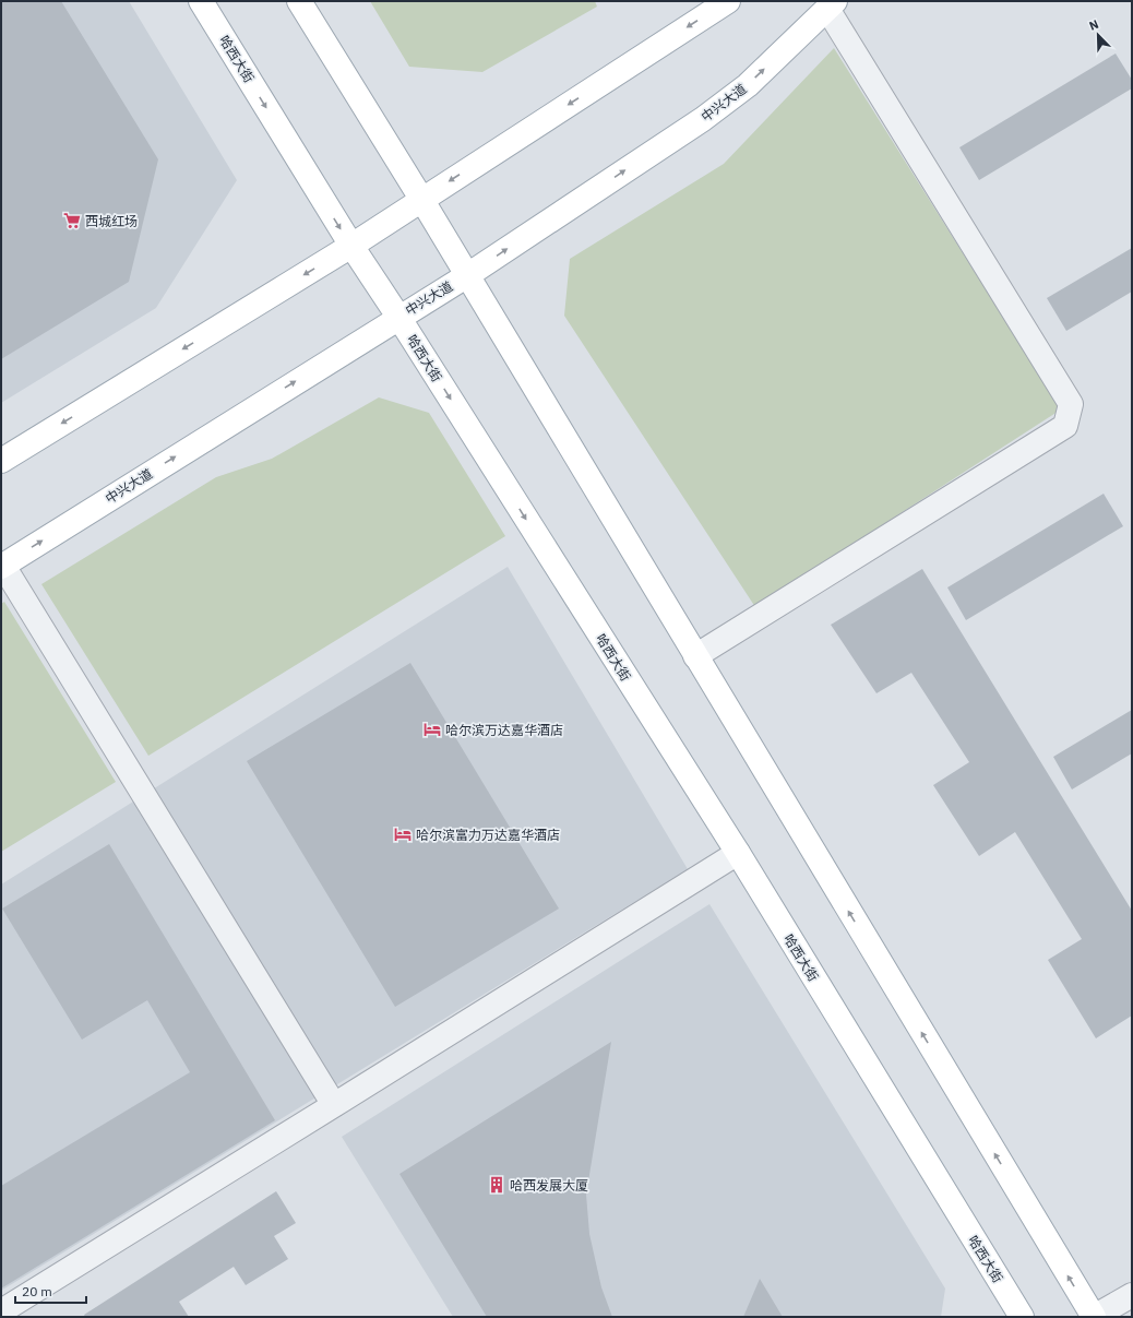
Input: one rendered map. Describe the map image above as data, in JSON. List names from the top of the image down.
{
  "streets": {
    "main road": ["哈西大街", "中兴大道"]
  },
  "crossings": [
    ["哈西大街", "中兴大道"]
  ],
  "places": {
    "supermarket": ["西城红场"],
    "hotel": ["哈尔滨万达嘉华酒店", "哈尔滨富力万达嘉华酒店"],
    "building": ["哈西发展大厦"]
  },
  "scale_bar": "20 m",
  "north": "top left"
}
